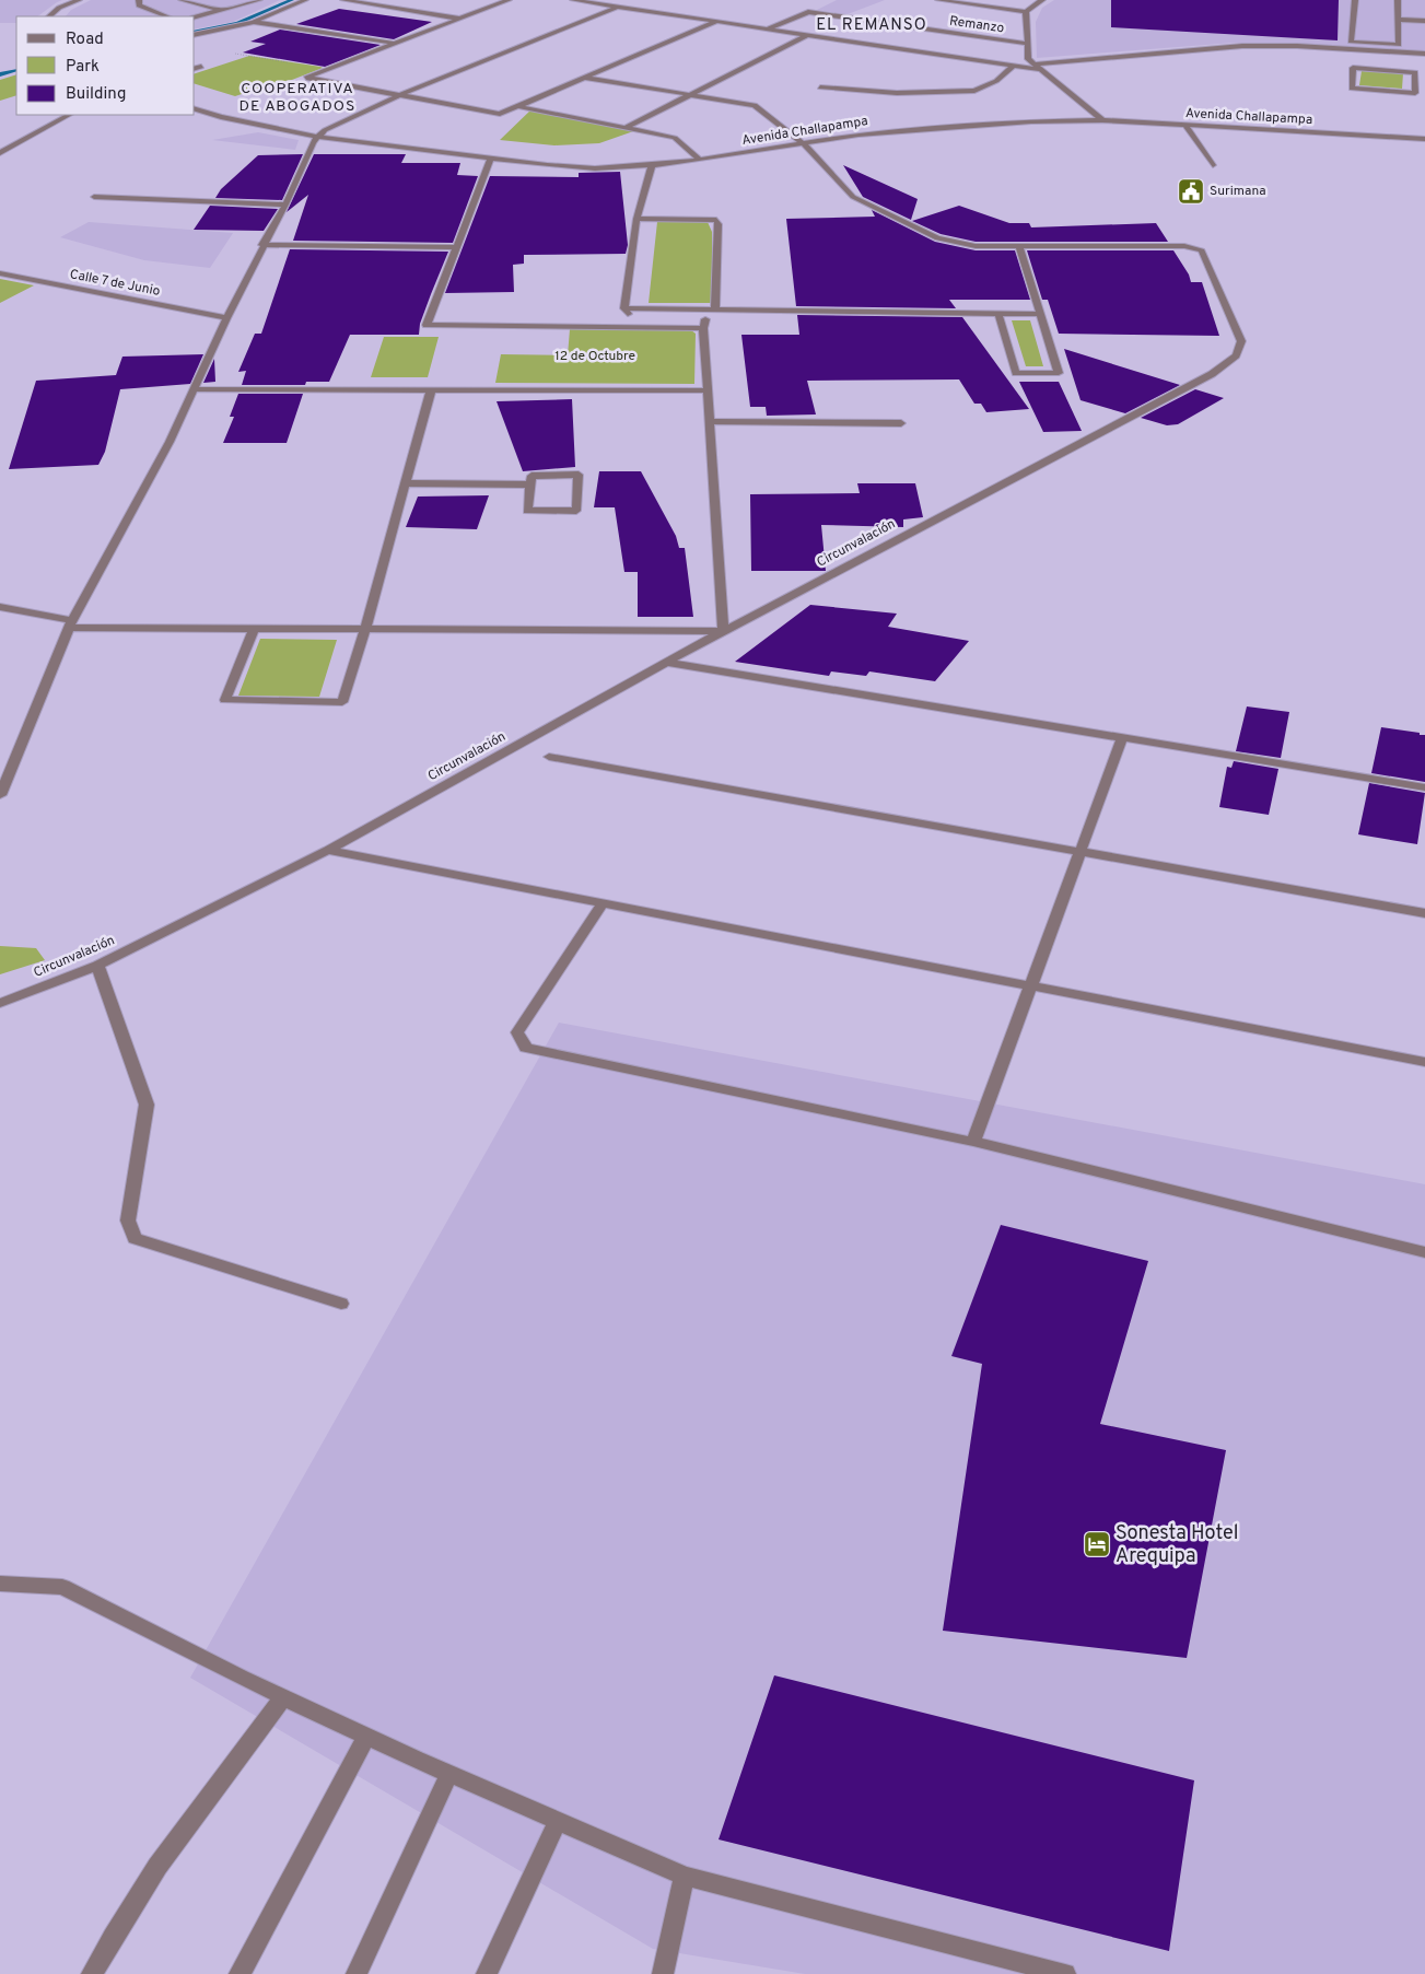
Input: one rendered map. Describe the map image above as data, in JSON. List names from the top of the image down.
{
  "streets": {
    "street": [
      "Remanzo",
      "Avenida Challapampa",
      "Calle 7 de Junio",
      "Circunvalación"
    ]
  },
  "crossings": [
    ["Avenida Challapampa", "Circunvalación"]
  ],
  "districts": ["EL REMANSO", "COOPERATIVA DE ABOGADOS"],
  "parks": ["12 de Octubre"],
  "places": {
    "public building": ["Surimana"],
    "hotel": ["Sonesta Hotel Arequipa"]
  },
  "legend": ["Road", "Park", "Building"]
}
